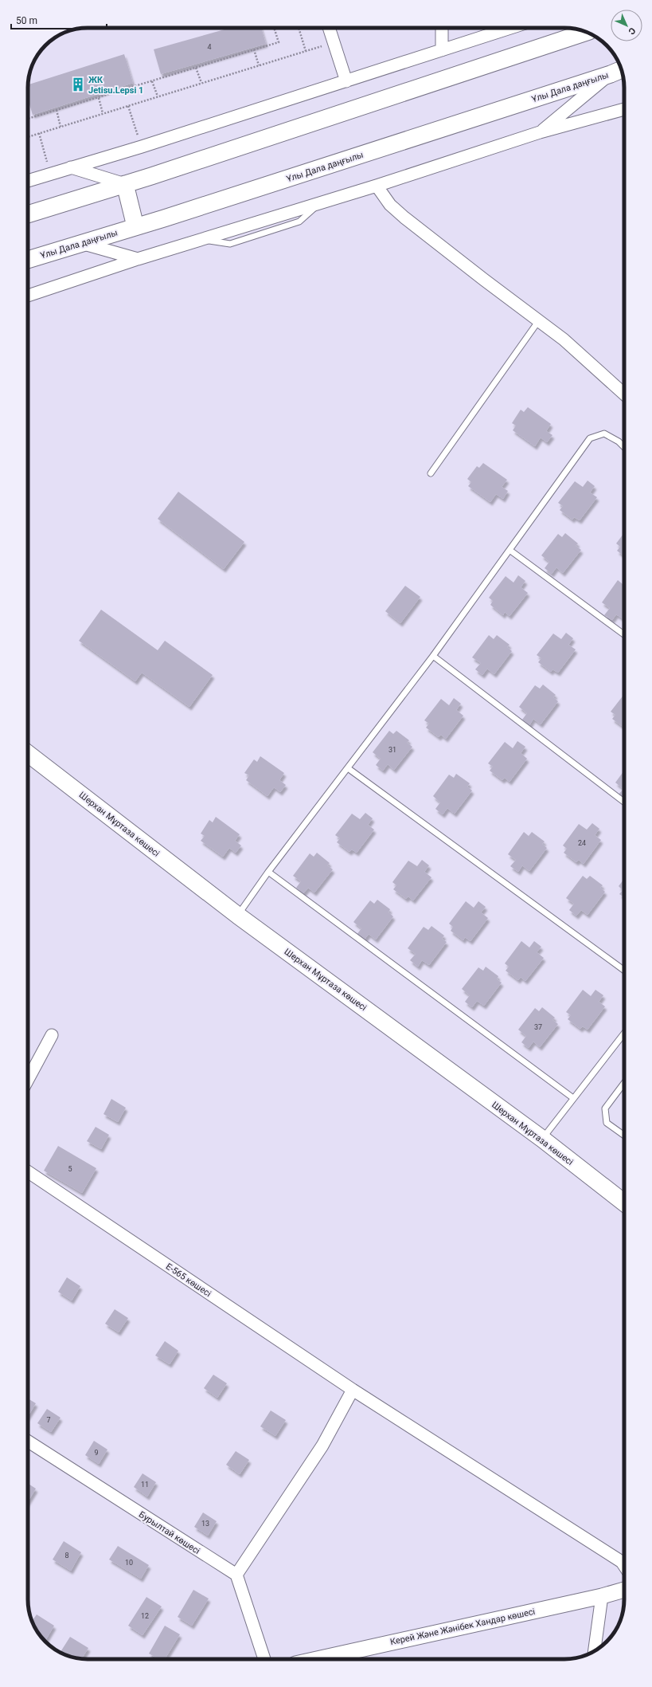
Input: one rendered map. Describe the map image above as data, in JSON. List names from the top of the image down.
{
  "streets": {
    "main road": ["Ұлы Дала даңғылы", "Шерхан Мұртаза көшесі"],
    "street": ["Е-565 көшесі", "Бурылтай көшесі", "Керей Және Жәнібек Хандар көшесі"]
  },
  "places": {
    "building": ["ЖК Jetisu.Lepsi 1"]
  },
  "house_numbers": [
    "4",
    "31",
    "24",
    "37",
    "5",
    "7",
    "9",
    "11",
    "13",
    "8",
    "10",
    "12"
  ],
  "scale_bar": "50 m",
  "north": "bottom right"
}
